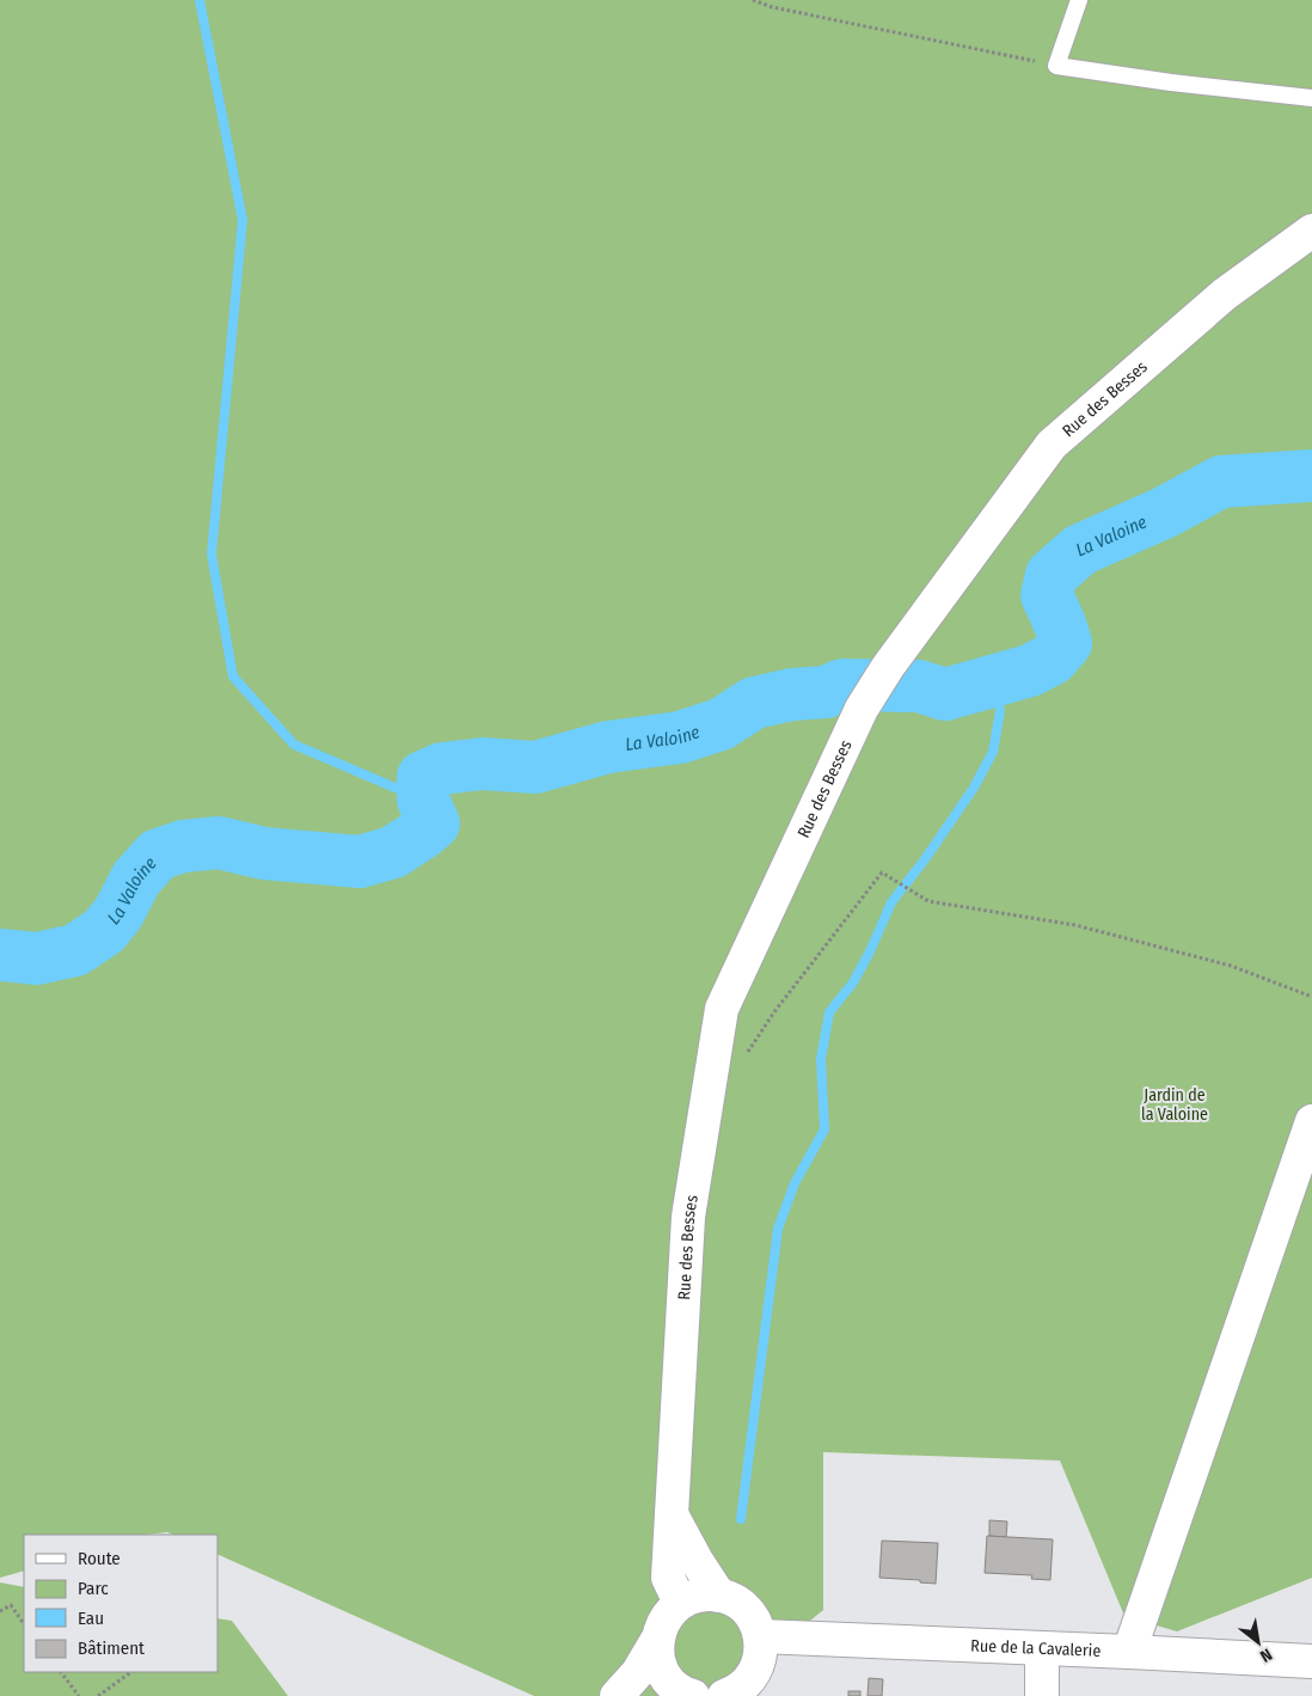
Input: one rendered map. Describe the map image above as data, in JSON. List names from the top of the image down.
{
  "streets": {
    "street": ["Rue des Besses", "Rue de la Cavalerie"]
  },
  "water": ["La Valoine"],
  "parks": ["Jardin de la Valoine"],
  "legend": [
    "Route",
    "Parc",
    "Eau",
    "Bâtiment"
  ],
  "north": "bottom right"
}
